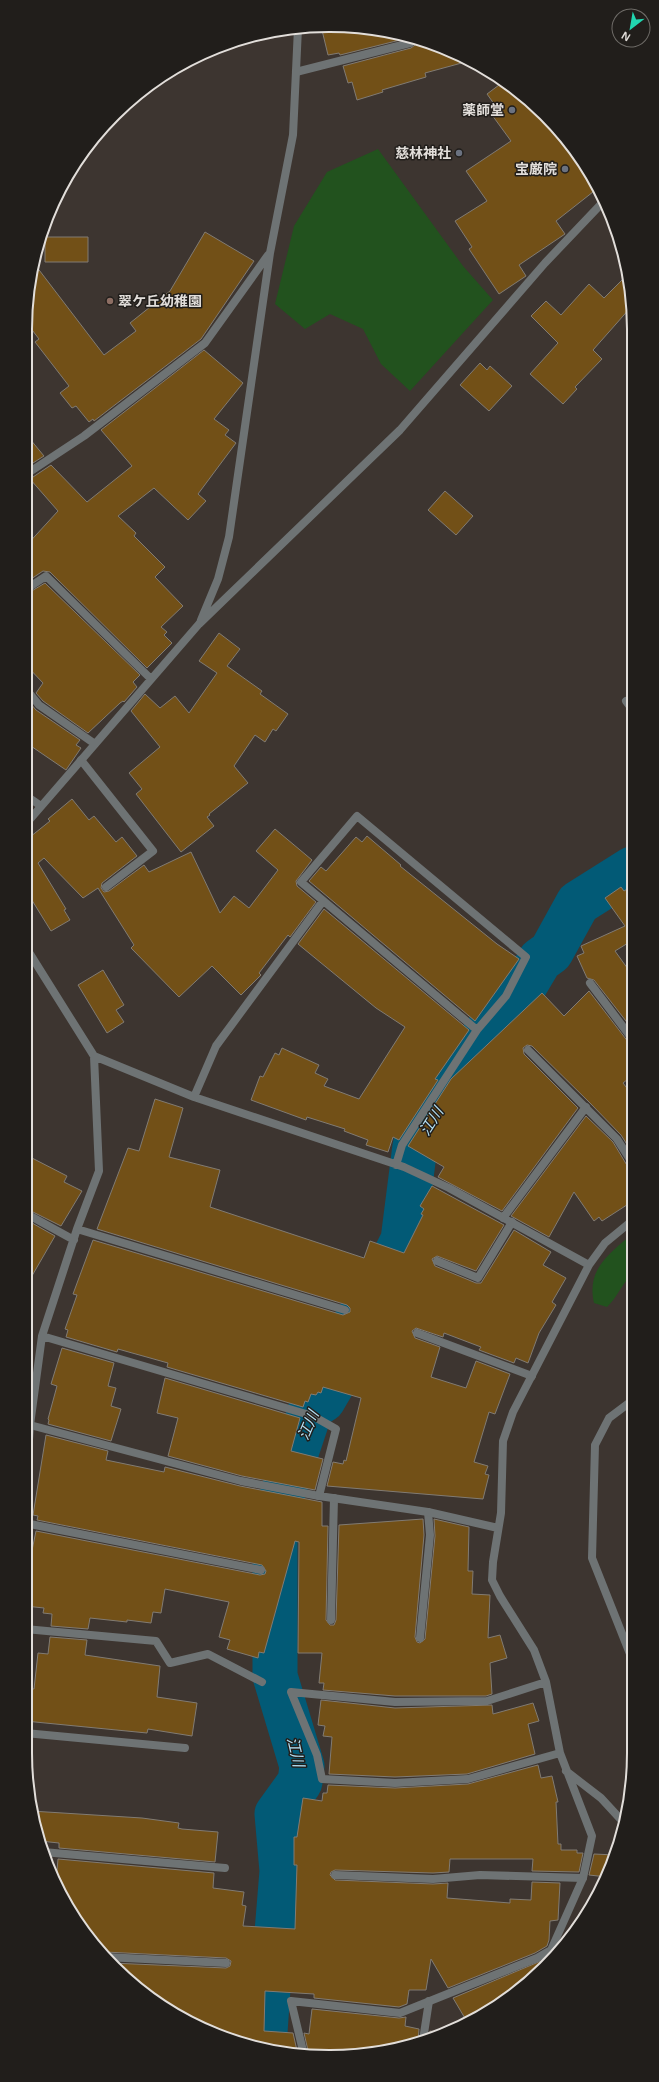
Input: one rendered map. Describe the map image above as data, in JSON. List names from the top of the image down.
{
  "water": ["江川"],
  "places": [
    "薬師堂",
    "慈林神社",
    "宝厳院",
    "翠ケ丘幼稚園"
  ],
  "north": "bottom left"
}
